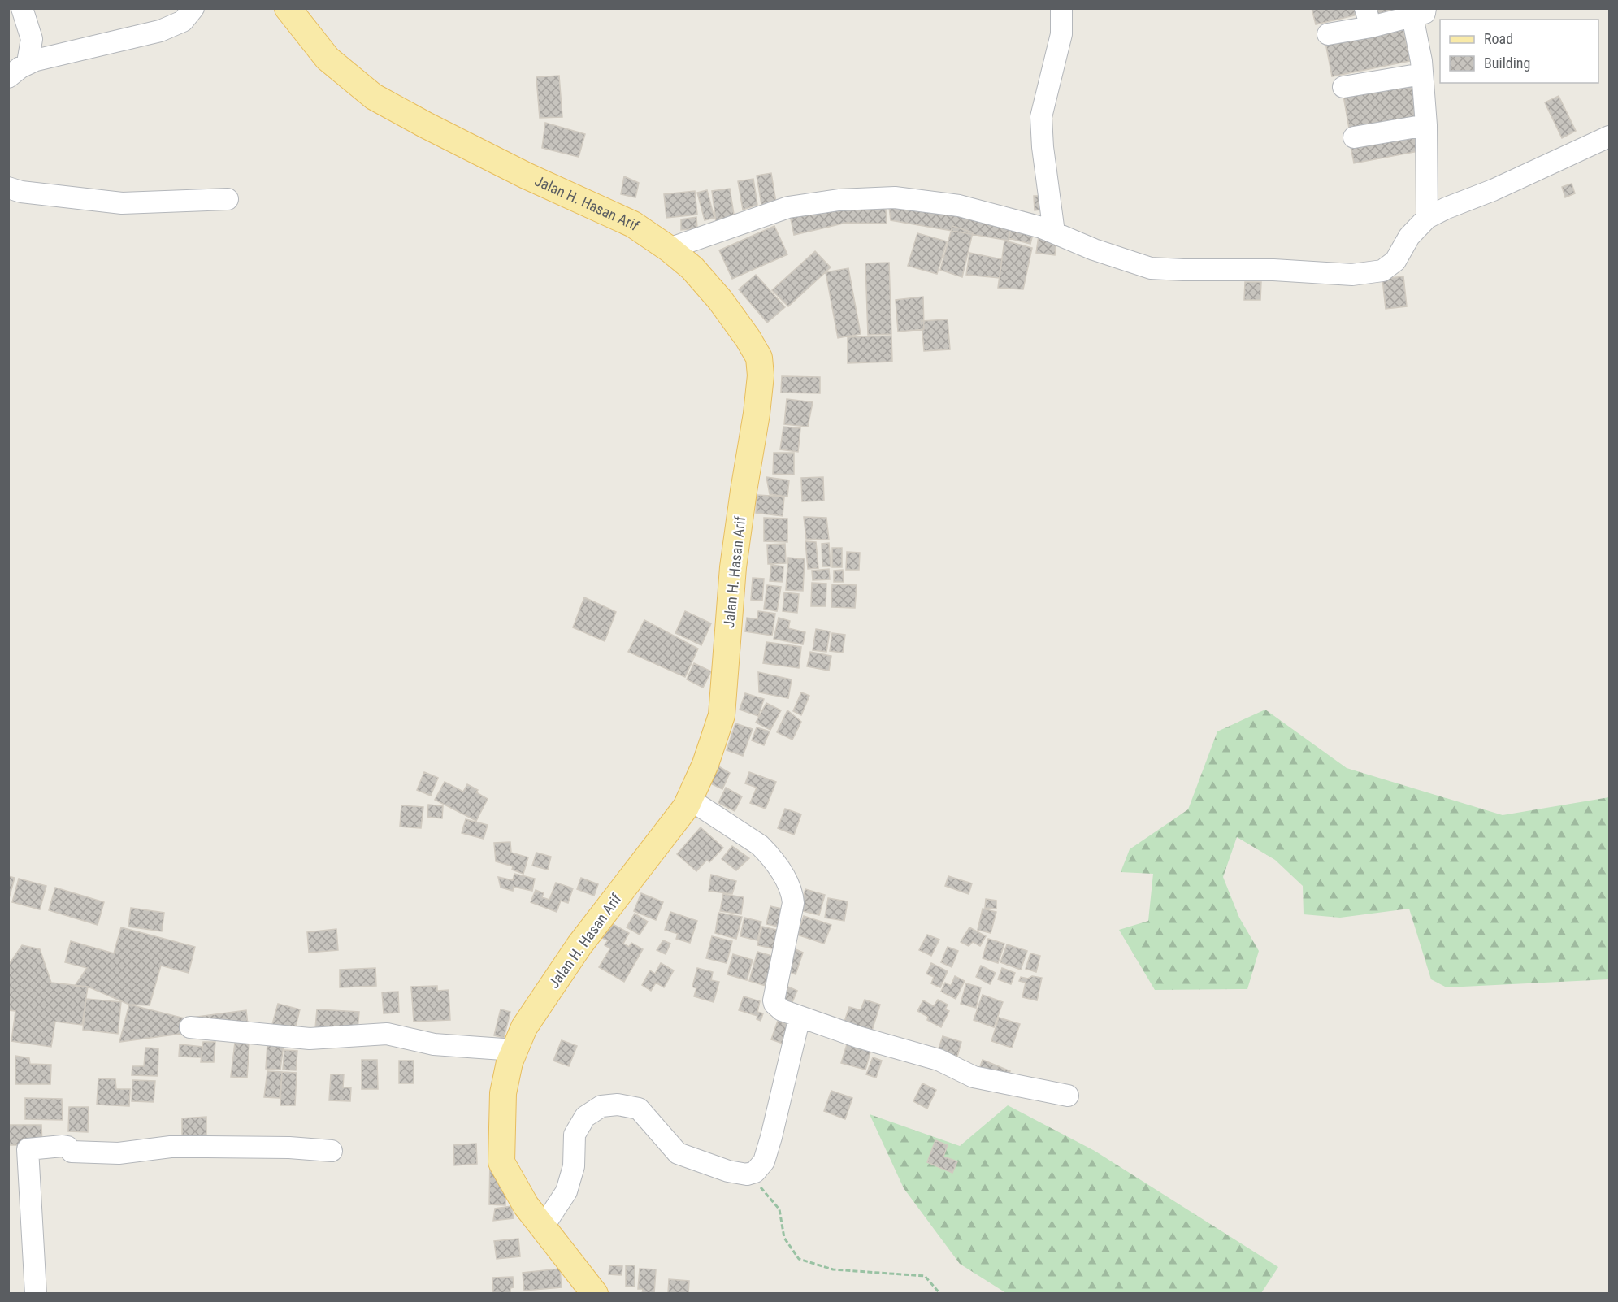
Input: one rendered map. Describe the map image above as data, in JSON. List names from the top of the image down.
{
  "streets": {
    "main road": ["Jalan H. Hasan Arif"]
  },
  "legend": ["Road", "Building"]
}
